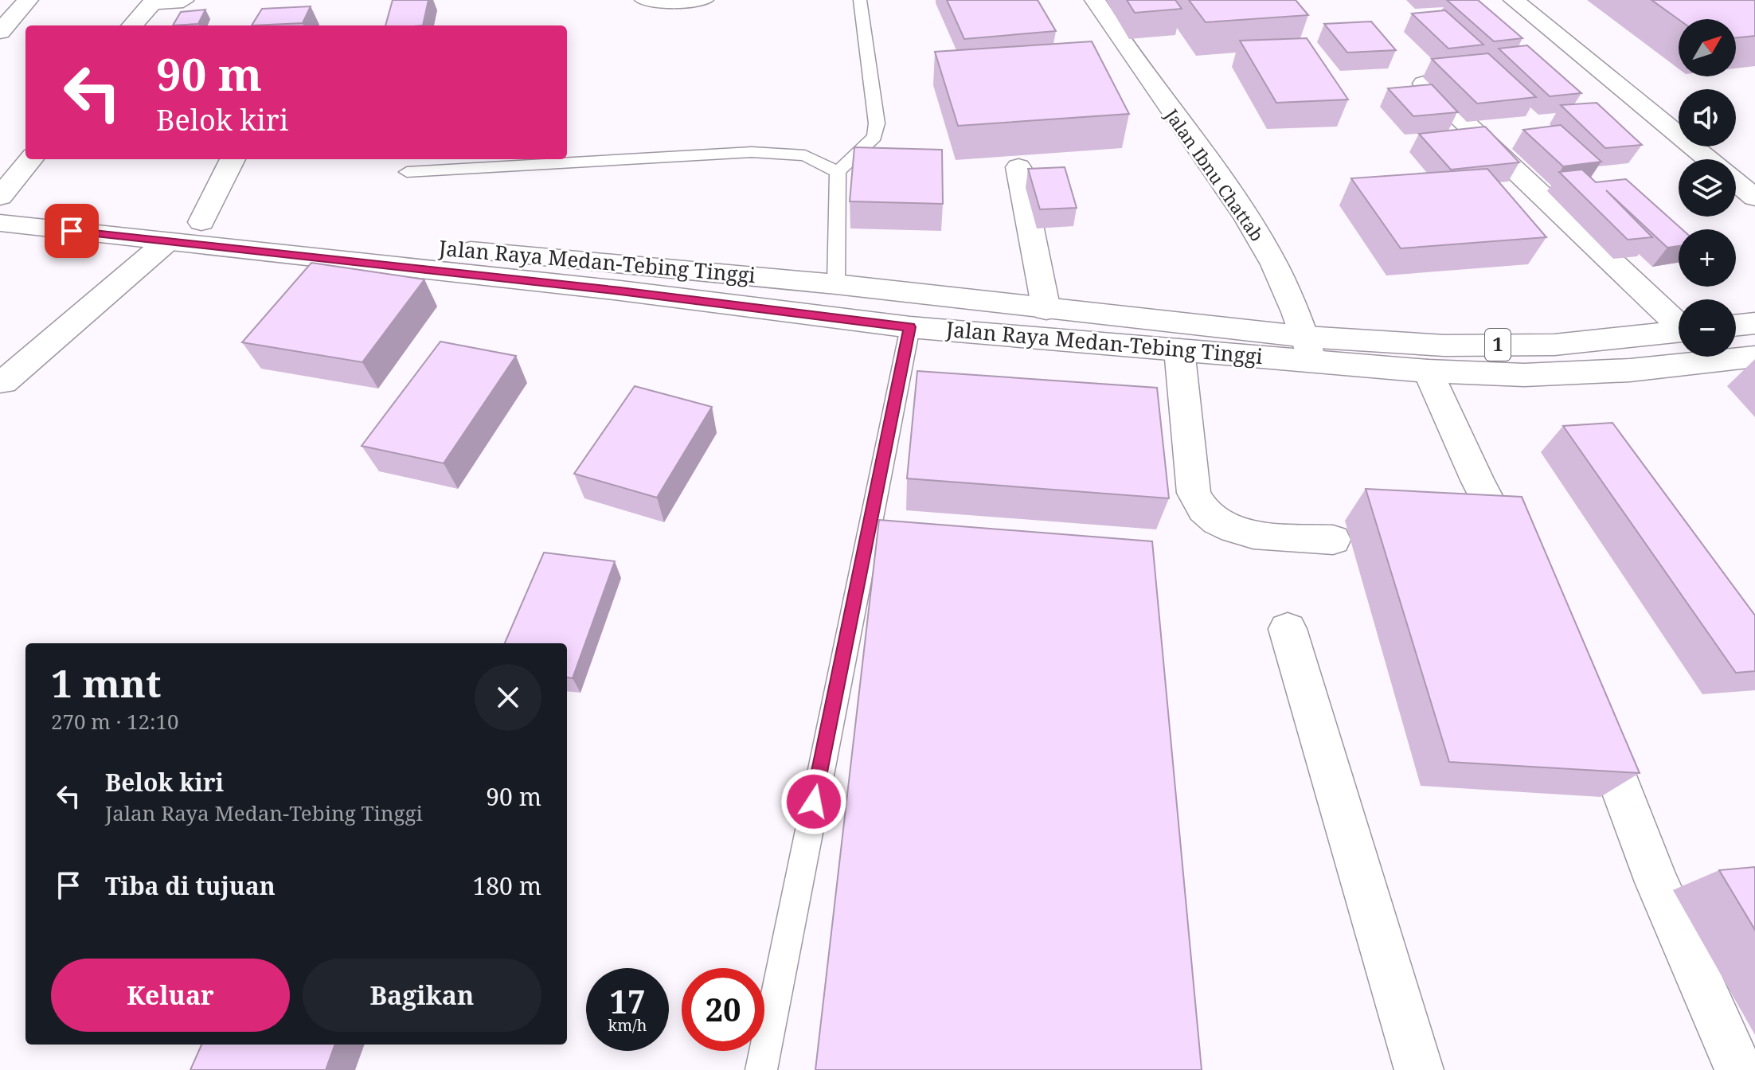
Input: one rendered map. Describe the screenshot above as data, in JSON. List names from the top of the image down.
{
  "streets": {
    "main road": ["Jalan Ibnu Chattab", "Jalan Raya Medan-Tebing Tinggi", "1"]
  },
  "crossings": [
    ["Jalan Ibnu Chattab", "Jalan Raya Medan-Tebing Tinggi"]
  ],
  "north": "top right",
  "page": {
    "map_buttons": ["+", "−"],
    "turn": ["90 m", "Belok kiri"],
    "heading": ["1 mnt", "270 m · 12:10"],
    "list": [
      {
        "name": "Belok kiri",
        "note": "Jalan Raya Medan-Tebing Tinggi",
        "value": "90 m"
      },
      {
        "name": "Tiba di tujuan",
        "value": "180 m"
      }
    ],
    "buttons": ["Keluar", "Bagikan"],
    "speed": "17 km/h",
    "limit": "20"
  }
}
